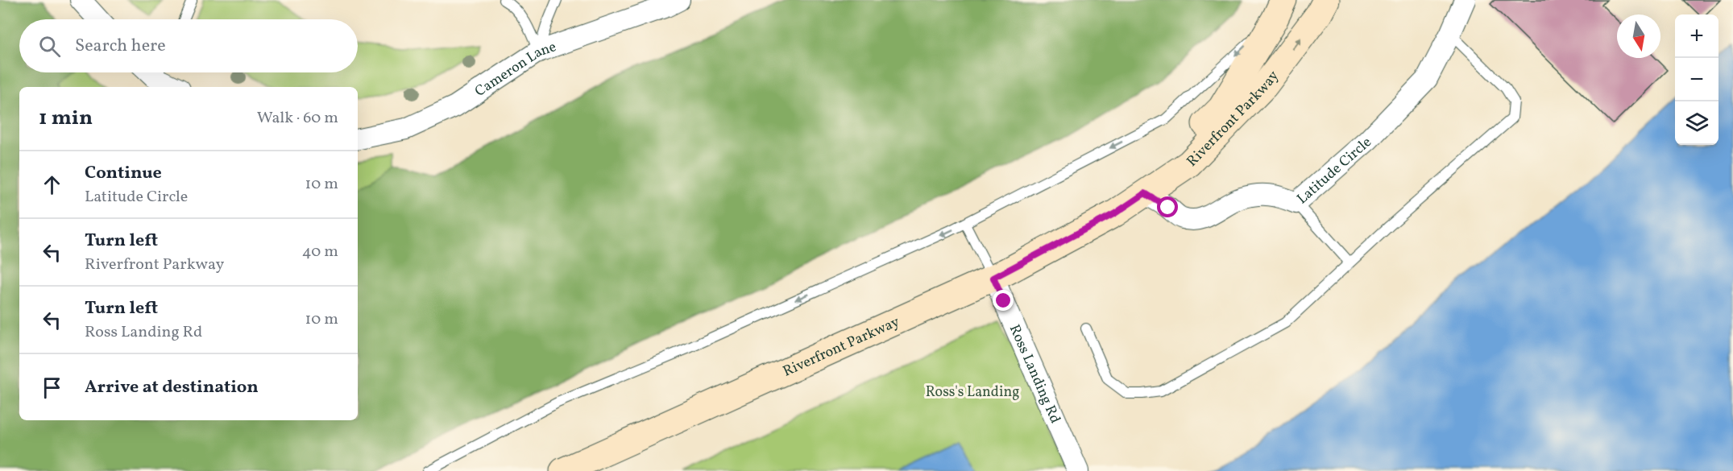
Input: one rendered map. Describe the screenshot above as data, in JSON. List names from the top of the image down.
{
  "streets": {
    "main road": ["Riverfront Parkway"],
    "street": ["Cameron Lane", "Latitude Circle", "Ross Landing Rd"]
  },
  "crossings": [
    ["Riverfront Parkway", "Latitude Circle"],
    ["Riverfront Parkway", "Ross Landing Rd"]
  ],
  "parks": ["Ross's Landing"],
  "north": "bottom",
  "page": {
    "map_buttons": ["+", "−"],
    "search": "Search here",
    "heading": ["1 min", "Walk · 60 m"],
    "list": [
      ["Continue", "Latitude Circle", "10 m"],
      ["Turn left", "Riverfront Parkway", "40 m"],
      ["Turn left", "Ross Landing Rd", "10 m"],
      "Arrive at destination"
    ]
  }
}
